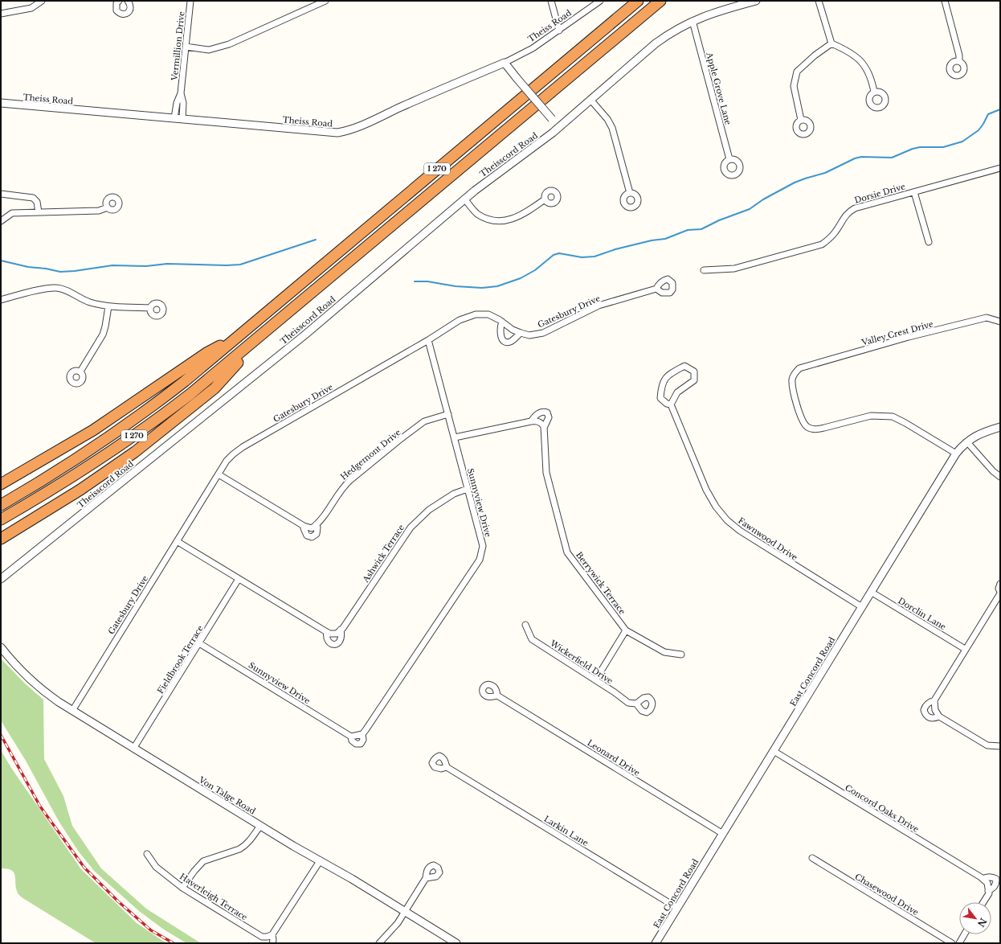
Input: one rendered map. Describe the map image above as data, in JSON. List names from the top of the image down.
{
  "streets": {
    "highway": ["I 270"],
    "street": [
      "Theiss Road",
      "Vermillion Drive",
      "Apple Grove Lane",
      "Theisscord Road",
      "Dorsie Drive",
      "Gatesbury Drive",
      "Valley Crest Drive",
      "Hedgemont Drive",
      "Sunnyview Drive",
      "Fawnwood Drive",
      "Ashwick Terrace",
      "Berrywick Terrace",
      "Dorclin Lane",
      "Fieldbrook Terrace",
      "Wickerfield Drive",
      "East Concord Road",
      "Leonard Drive",
      "Von Talge Road",
      "Concord Oaks Drive",
      "Larkin Lane",
      "Chasewood Drive",
      "Haverleigh Terrace"
    ]
  },
  "crossings": [
    ["Theiss Road", "Vermillion Drive"],
    ["Gatesbury Drive", "Hedgemont Drive"],
    ["Gatesbury Drive", "Sunnyview Drive"],
    ["Gatesbury Drive", "Von Talge Road"],
    ["Valley Crest Drive", "East Concord Road"],
    ["Hedgemont Drive", "Sunnyview Drive"],
    ["Sunnyview Drive", "Ashwick Terrace"],
    ["Sunnyview Drive", "Berrywick Terrace"],
    ["Sunnyview Drive", "Fieldbrook Terrace"],
    ["Fawnwood Drive", "East Concord Road"],
    ["Dorclin Lane", "East Concord Road"],
    ["Fieldbrook Terrace", "Von Talge Road"],
    ["East Concord Road", "Leonard Drive"],
    ["East Concord Road", "Concord Oaks Drive"],
    ["East Concord Road", "Larkin Lane"]
  ],
  "north": "bottom right"
}
